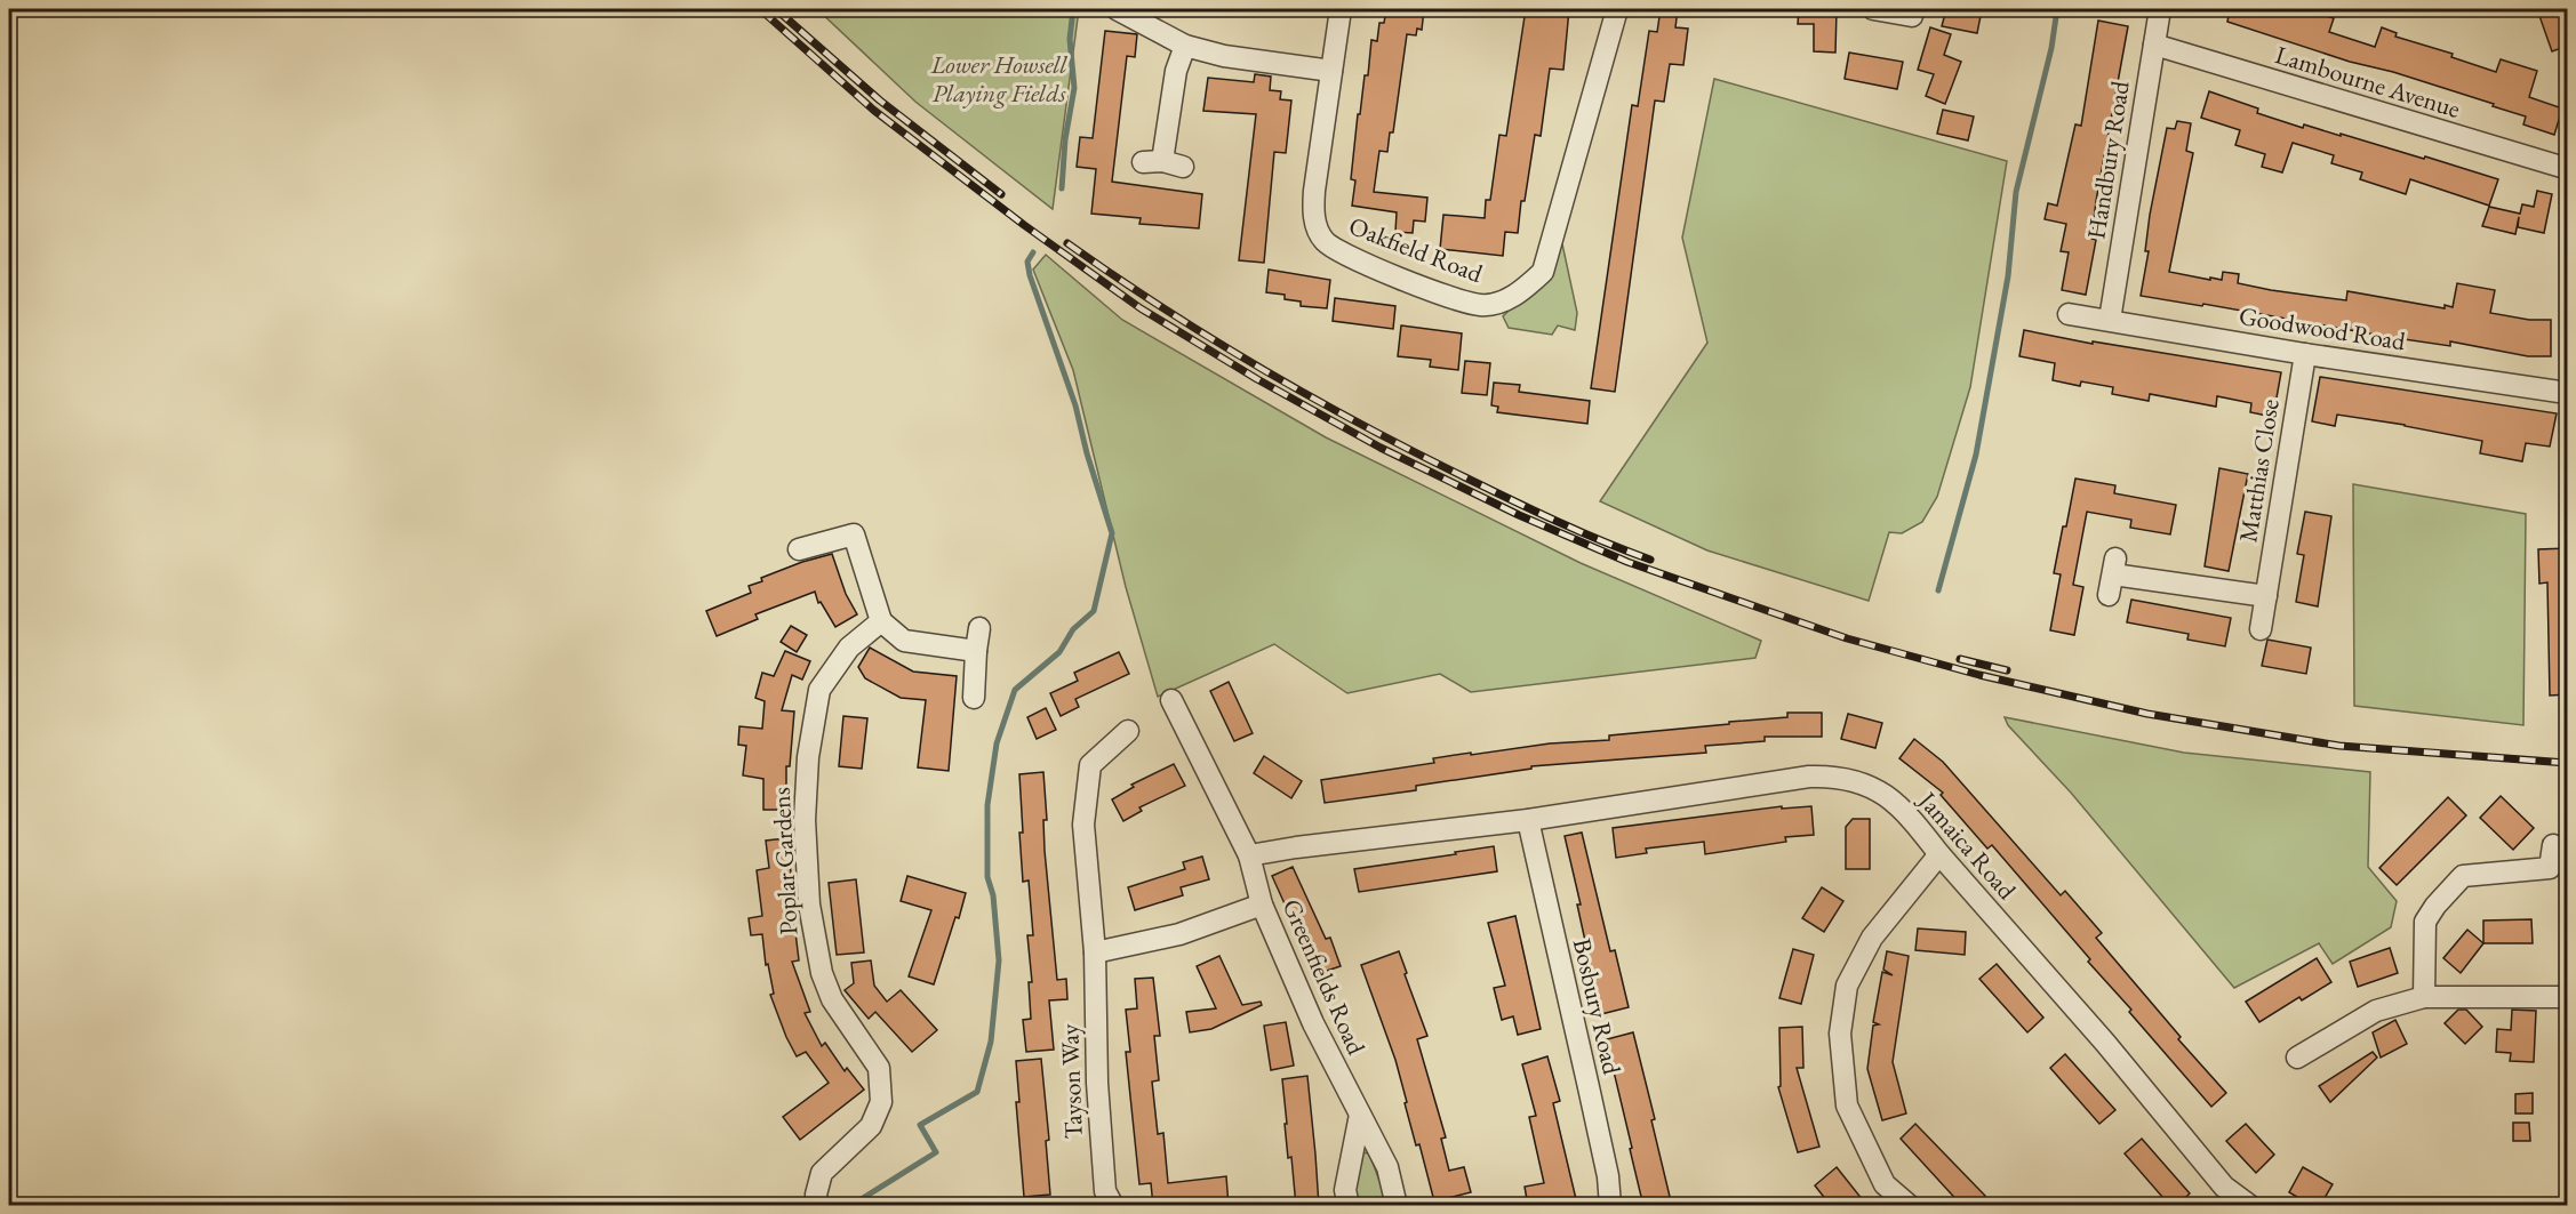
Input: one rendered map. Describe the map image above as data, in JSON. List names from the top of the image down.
{
  "streets": {
    "street": [
      "Lambourne Avenue",
      "Handbury Road",
      "Oakfield Road",
      "Goodwood Road",
      "Matthias Close",
      "Jamaica Road",
      "Poplar Gardens",
      "Greenfields Road",
      "Bosbury Road",
      "Tayson Way"
    ]
  },
  "crossings": [
    ["Lambourne Avenue", "Handbury Road"],
    ["Handbury Road", "Goodwood Road"],
    ["Goodwood Road", "Matthias Close"],
    ["Jamaica Road", "Bosbury Road"]
  ],
  "parks": ["Lower Howsell Playing Fields"]
}
